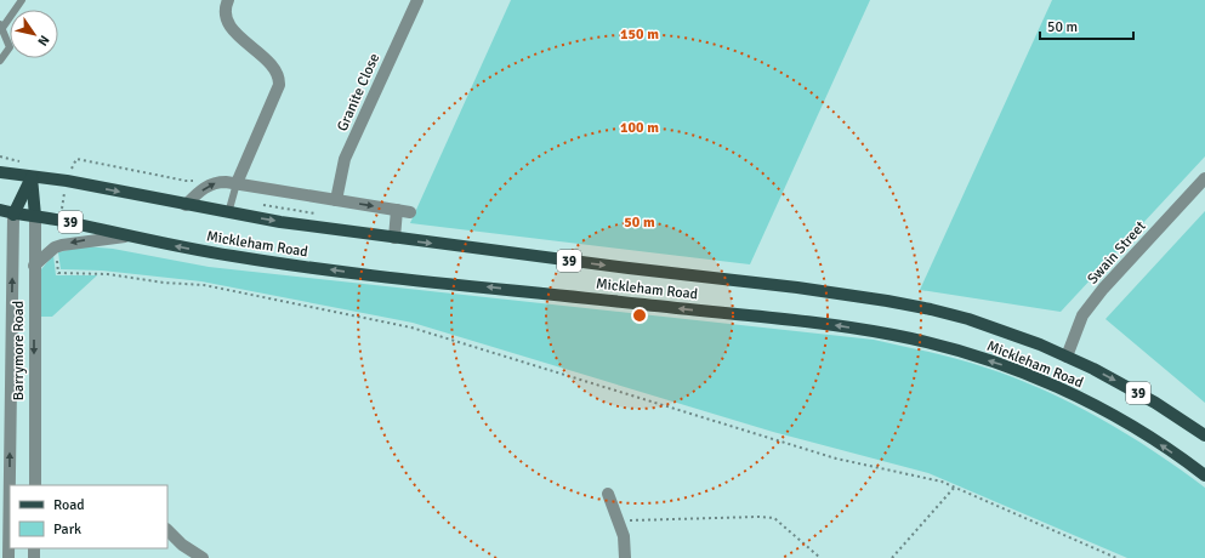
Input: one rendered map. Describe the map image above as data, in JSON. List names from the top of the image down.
{
  "streets": {
    "main road": ["39", "Mickleham Road"],
    "street": ["Granite Close", "Swain Street", "Barrymore Road"]
  },
  "crossings": [
    ["Mickleham Road", "Swain Street"],
    ["Mickleham Road", "Barrymore Road"]
  ],
  "legend": ["Road", "Park"],
  "scale_bar": "50 m",
  "north": "bottom right",
  "rings": ["150 m", "100 m", "50 m"]
}
